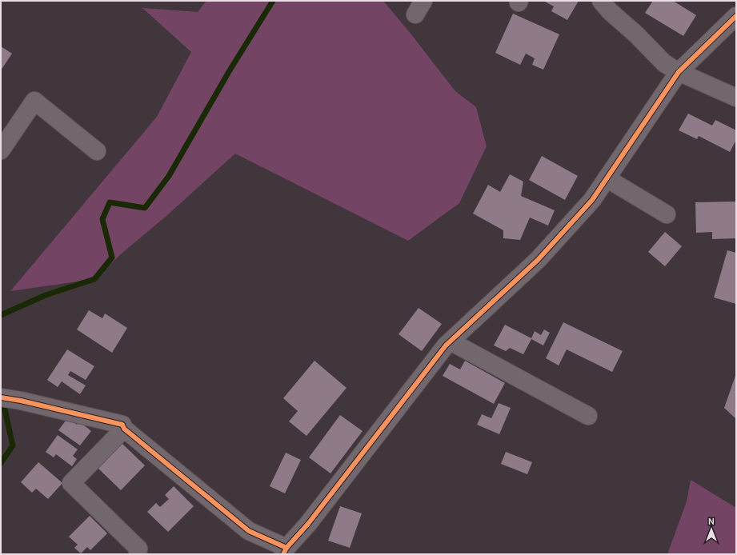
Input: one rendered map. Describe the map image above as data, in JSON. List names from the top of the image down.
{
  "north": "top"
}
